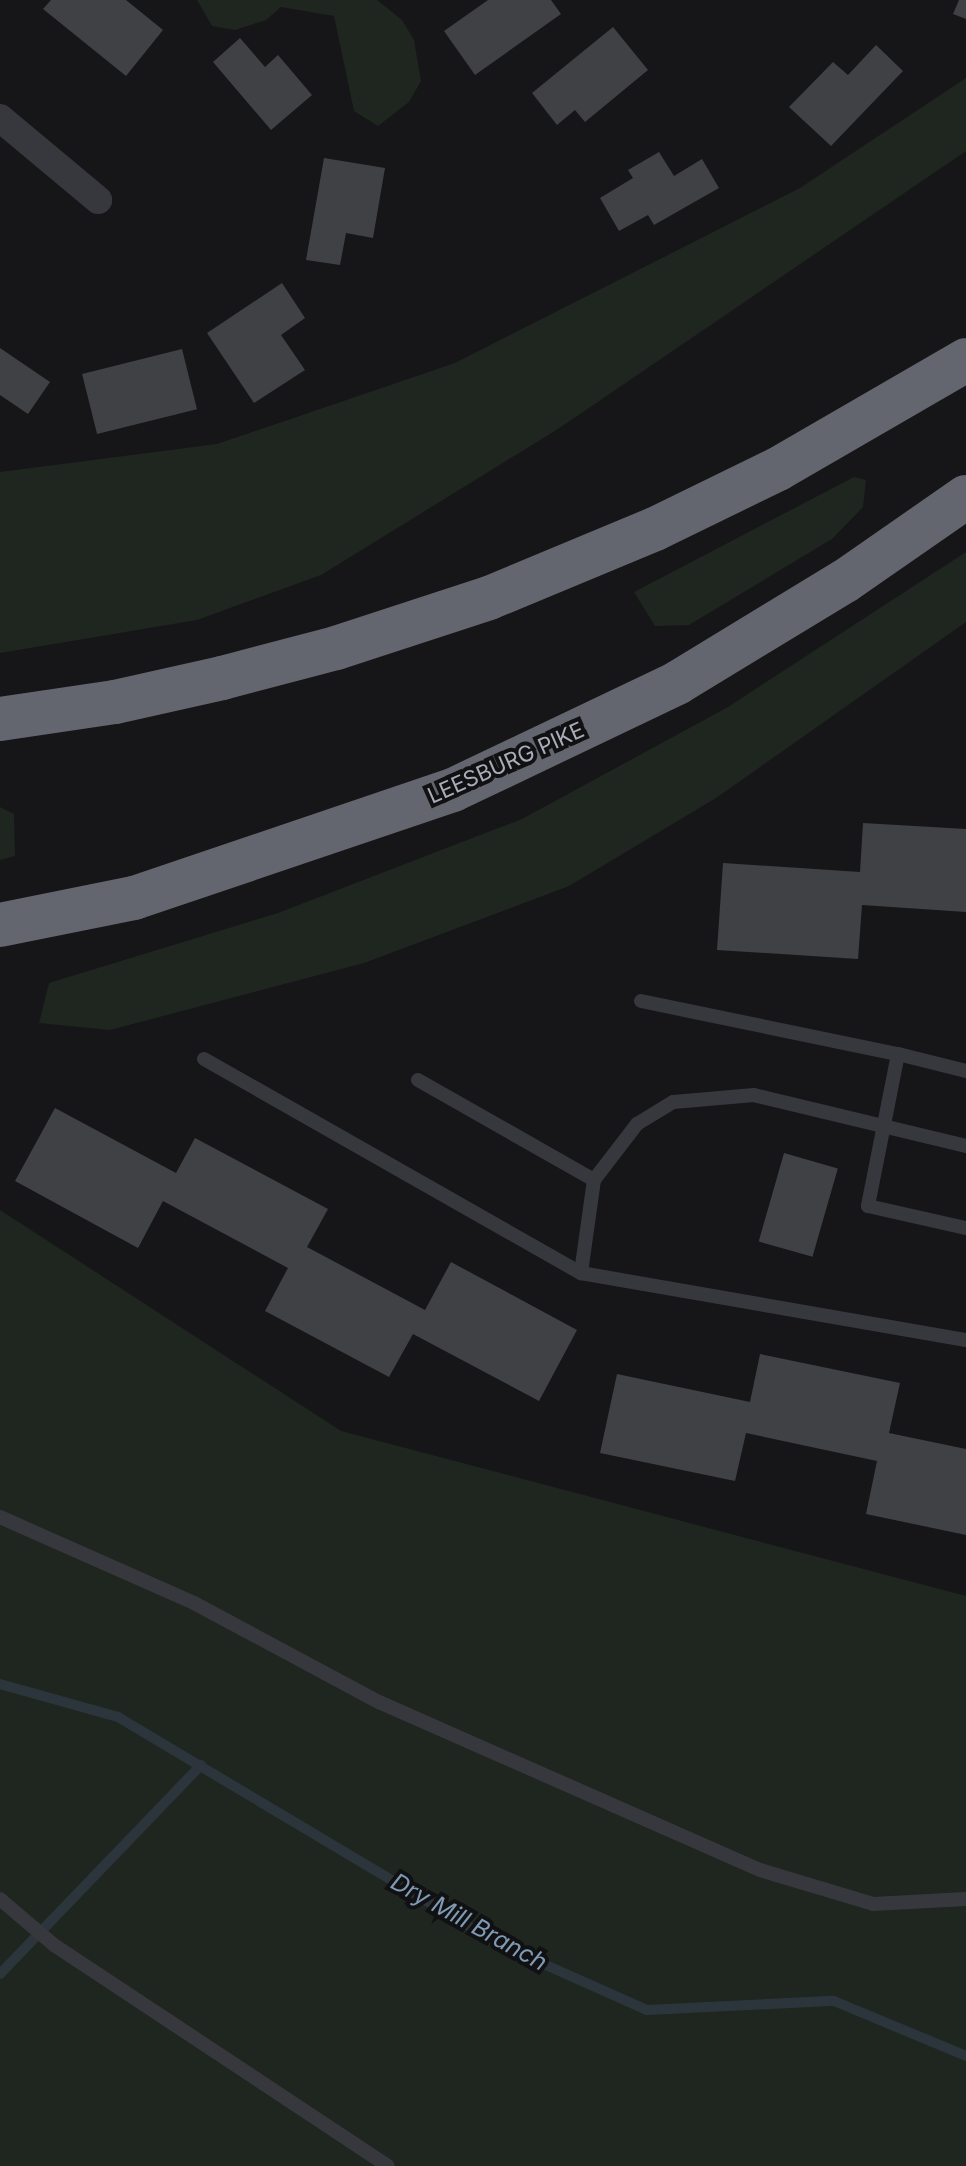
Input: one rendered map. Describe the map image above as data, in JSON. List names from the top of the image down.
{
  "streets": {
    "highway": ["LEESBURG PIKE"]
  },
  "water": ["Dry Mill Branch"]
}
